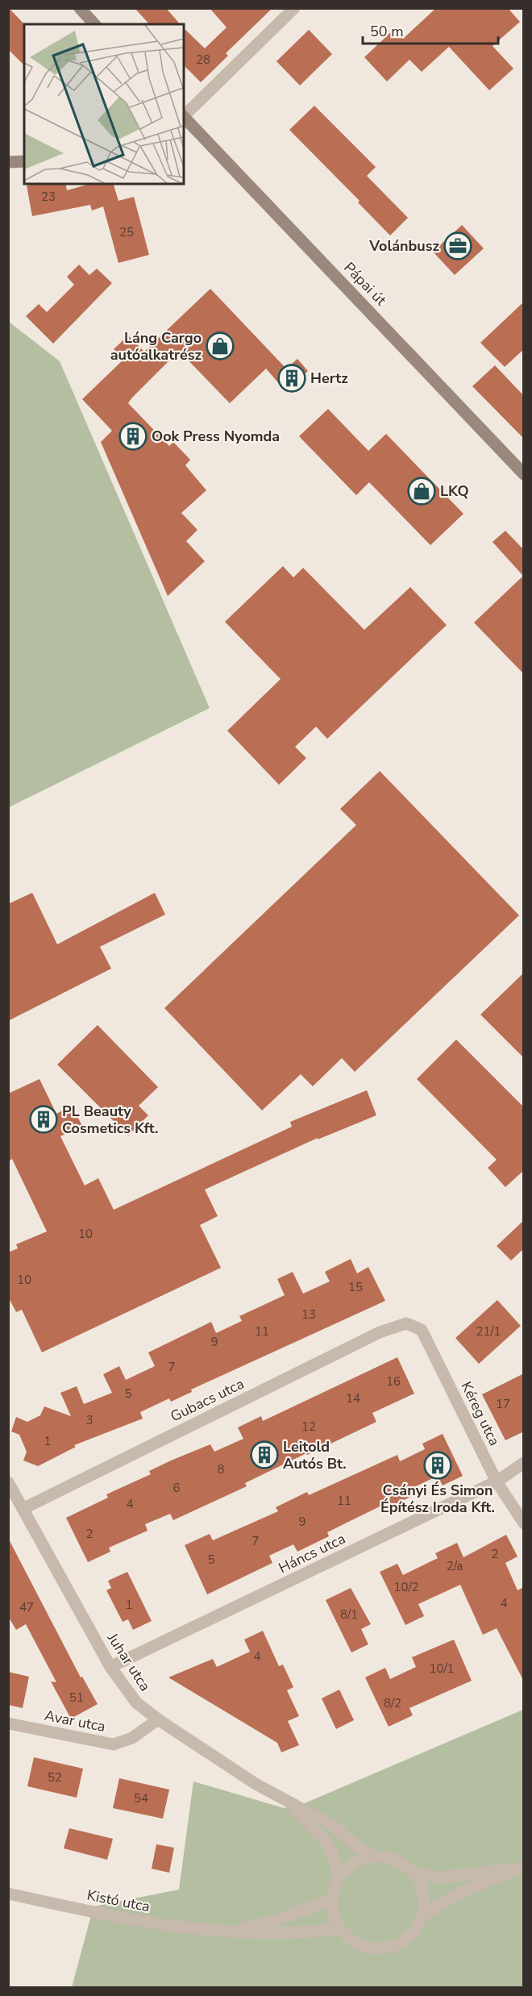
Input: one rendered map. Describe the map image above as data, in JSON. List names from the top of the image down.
{
  "streets": {
    "main road": ["Pápai út"],
    "street": [
      "Gubacs utca",
      "Kéreg utca",
      "Háncs utca",
      "Juhar utca",
      "Avar utca",
      "Kistó utca"
    ]
  },
  "crossings": [
    ["Gubacs utca", "Kéreg utca"],
    ["Gubacs utca", "Juhar utca"],
    ["Kéreg utca", "Háncs utca"],
    ["Háncs utca", "Juhar utca"],
    ["Juhar utca", "Avar utca"],
    ["Juhar utca", "Kistó utca"]
  ],
  "places": {
    "office": ["Volánbusz"],
    "shop": ["Láng Cargo autóalkatrész", "LKQ"],
    "building": [
      "Hertz",
      "Ook Press Nyomda",
      "PL Beauty Cosmetics Kft.",
      "Leitold Autós Bt.",
      "Csányi És Simon Építész Iroda Kft."
    ]
  },
  "house_numbers": [
    "28",
    "23",
    "25",
    "10",
    "10",
    "15",
    "13",
    "11",
    "21/1",
    "9",
    "7",
    "16",
    "5",
    "14",
    "17",
    "3",
    "12",
    "1",
    "8",
    "6",
    "11",
    "4",
    "9",
    "2",
    "7",
    "2",
    "5",
    "2/a",
    "10/2",
    "4",
    "1",
    "47",
    "8/1",
    "4",
    "10/1",
    "51",
    "8/2",
    "52",
    "54"
  ],
  "scale_bar": "50 m"
}
